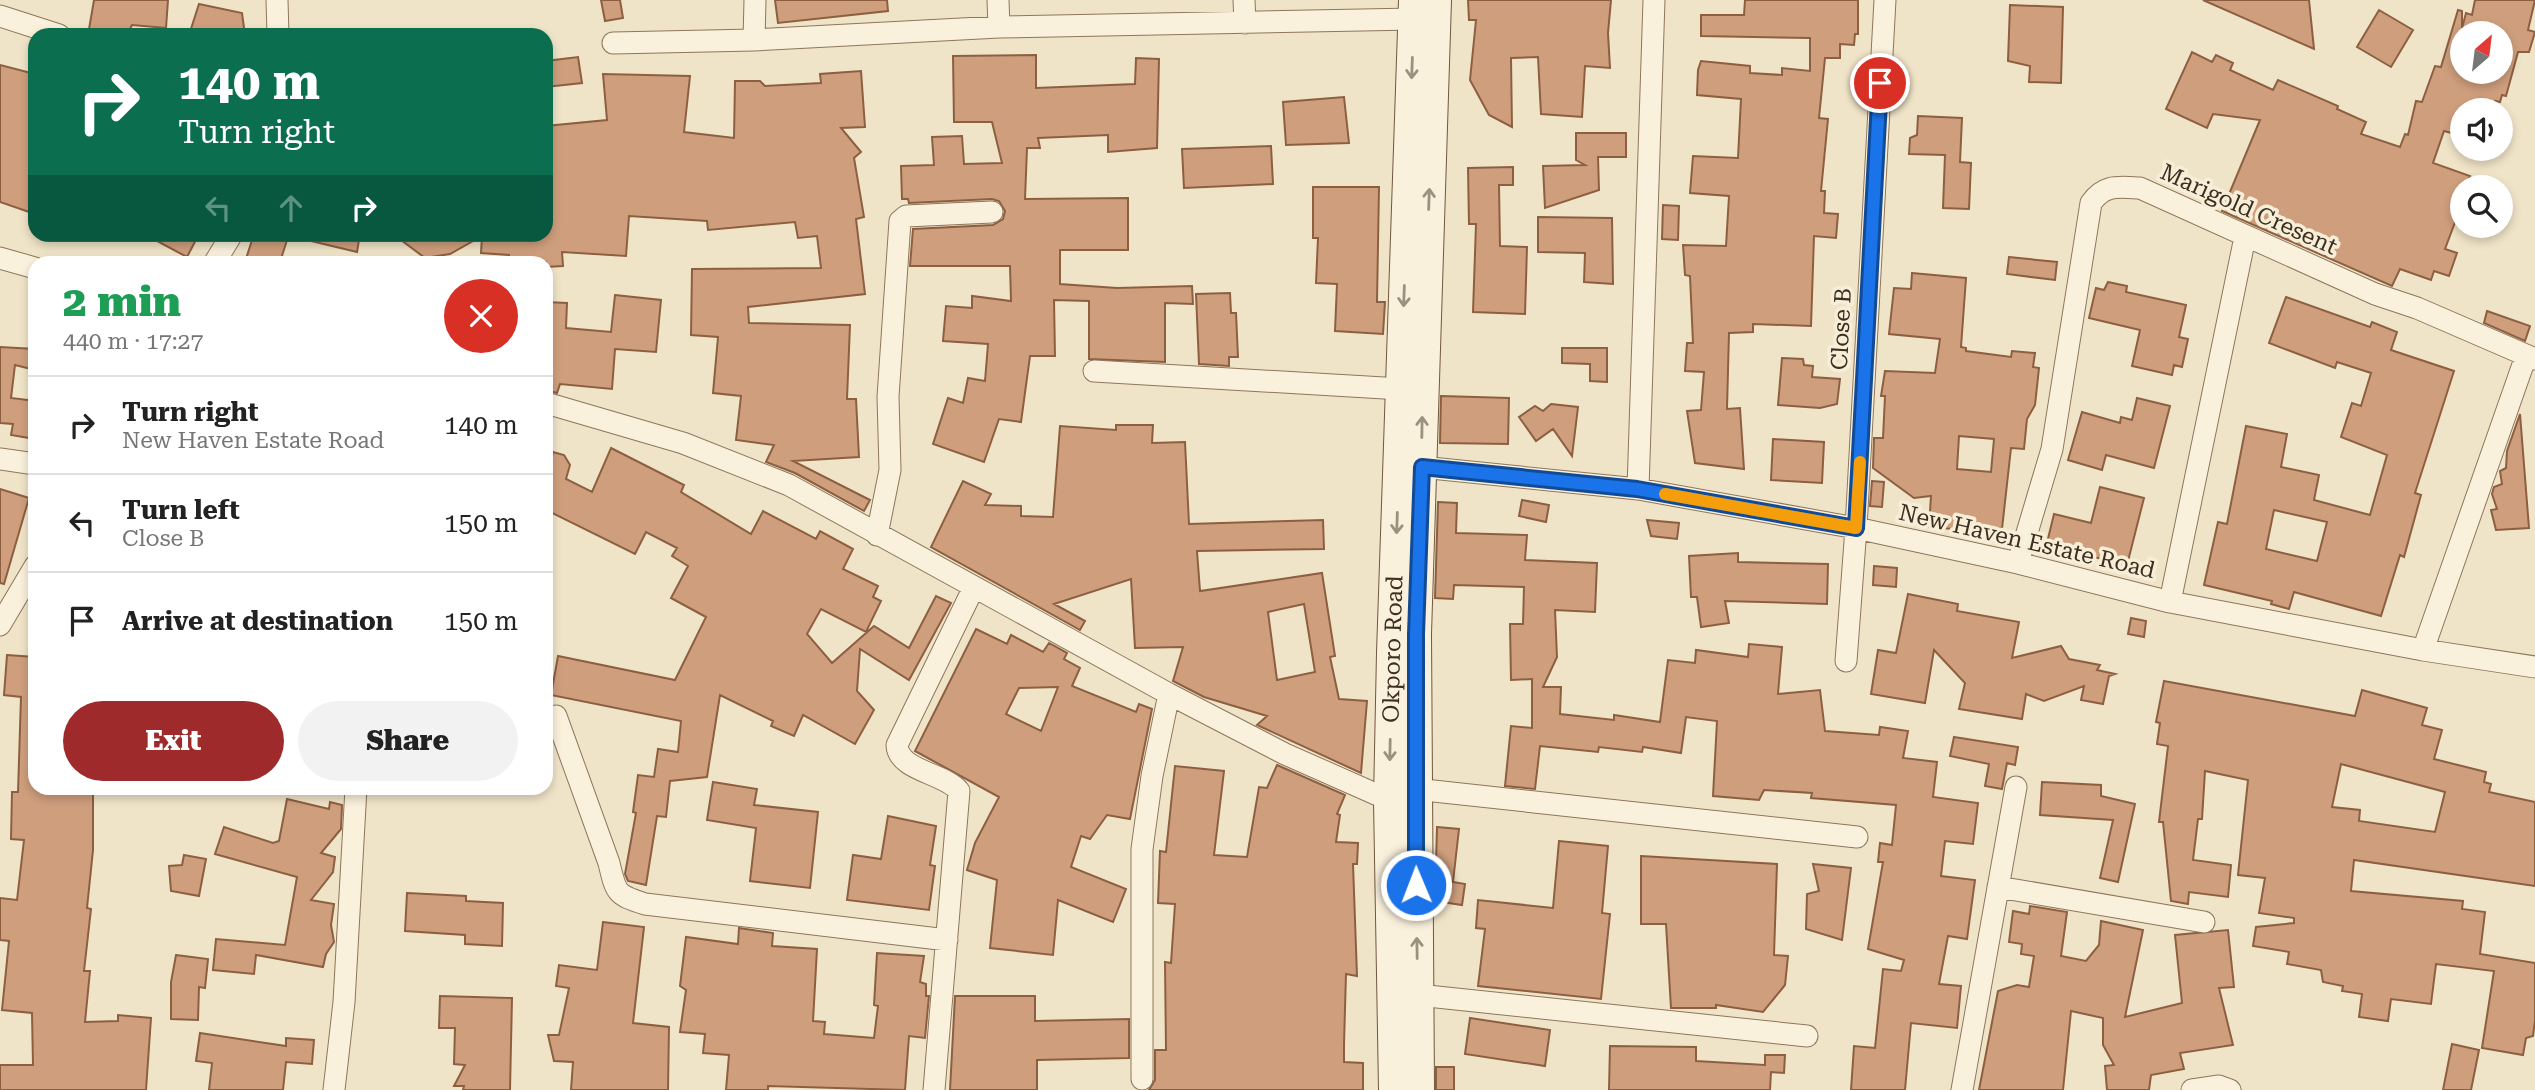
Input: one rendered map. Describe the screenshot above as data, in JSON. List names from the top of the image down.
{
  "streets": {
    "main road": ["Okporo Road"],
    "street": ["Marigold Cresent", "Close B", "New Haven Estate Road"]
  },
  "crossings": [
    ["Marigold Cresent", "New Haven Estate Road"],
    ["Close B", "New Haven Estate Road"],
    ["New Haven Estate Road", "Okporo Road"]
  ],
  "north": "top right",
  "page": {
    "turn": ["140 m", "Turn right"],
    "heading": ["2 min", "440 m · 17:27"],
    "list": [
      {
        "name": "Turn right",
        "note": "New Haven Estate Road",
        "value": "140 m"
      },
      {
        "name": "Turn left",
        "note": "Close B",
        "value": "150 m"
      },
      {
        "name": "Arrive at destination",
        "value": "150 m"
      }
    ],
    "buttons": ["Exit", "Share"]
  }
}
